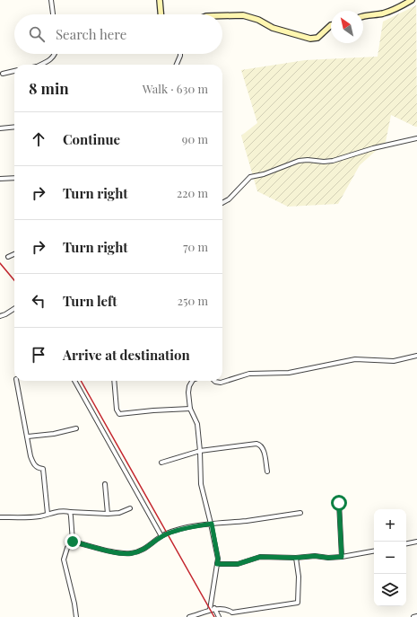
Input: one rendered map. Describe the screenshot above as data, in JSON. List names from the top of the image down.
{
  "north": "top left",
  "page": {
    "search": "Search here",
    "heading": ["8 min", "Walk · 630 m"],
    "list": [
      ["Continue", "90 m"],
      ["Turn right", "220 m"],
      ["Turn right", "70 m"],
      ["Turn left", "250 m"],
      "Arrive at destination"
    ],
    "map_buttons": ["+", "−"]
  }
}
